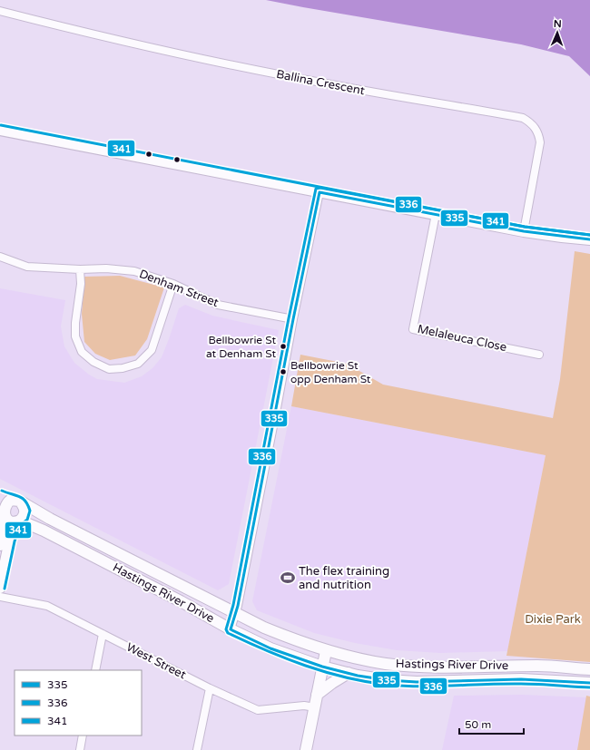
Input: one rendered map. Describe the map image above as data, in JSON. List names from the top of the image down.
{
  "streets": {
    "main road": ["Hastings River Drive"],
    "street": [
      "Ballina Crescent",
      "Denham Street",
      "Melaleuca Close",
      "West Street"
    ]
  },
  "parks": ["Dixie Park"],
  "places": {
    "other": ["Bellbowrie St at Denham St", "Bellbowrie St opp Denham St"],
    "sports": ["The flex training and nutrition"]
  },
  "lines": ["transit line 341", "transit line 336", "transit line 335"],
  "legend": ["335", "336", "341"],
  "scale_bar": "50 m",
  "north": "top"
}
